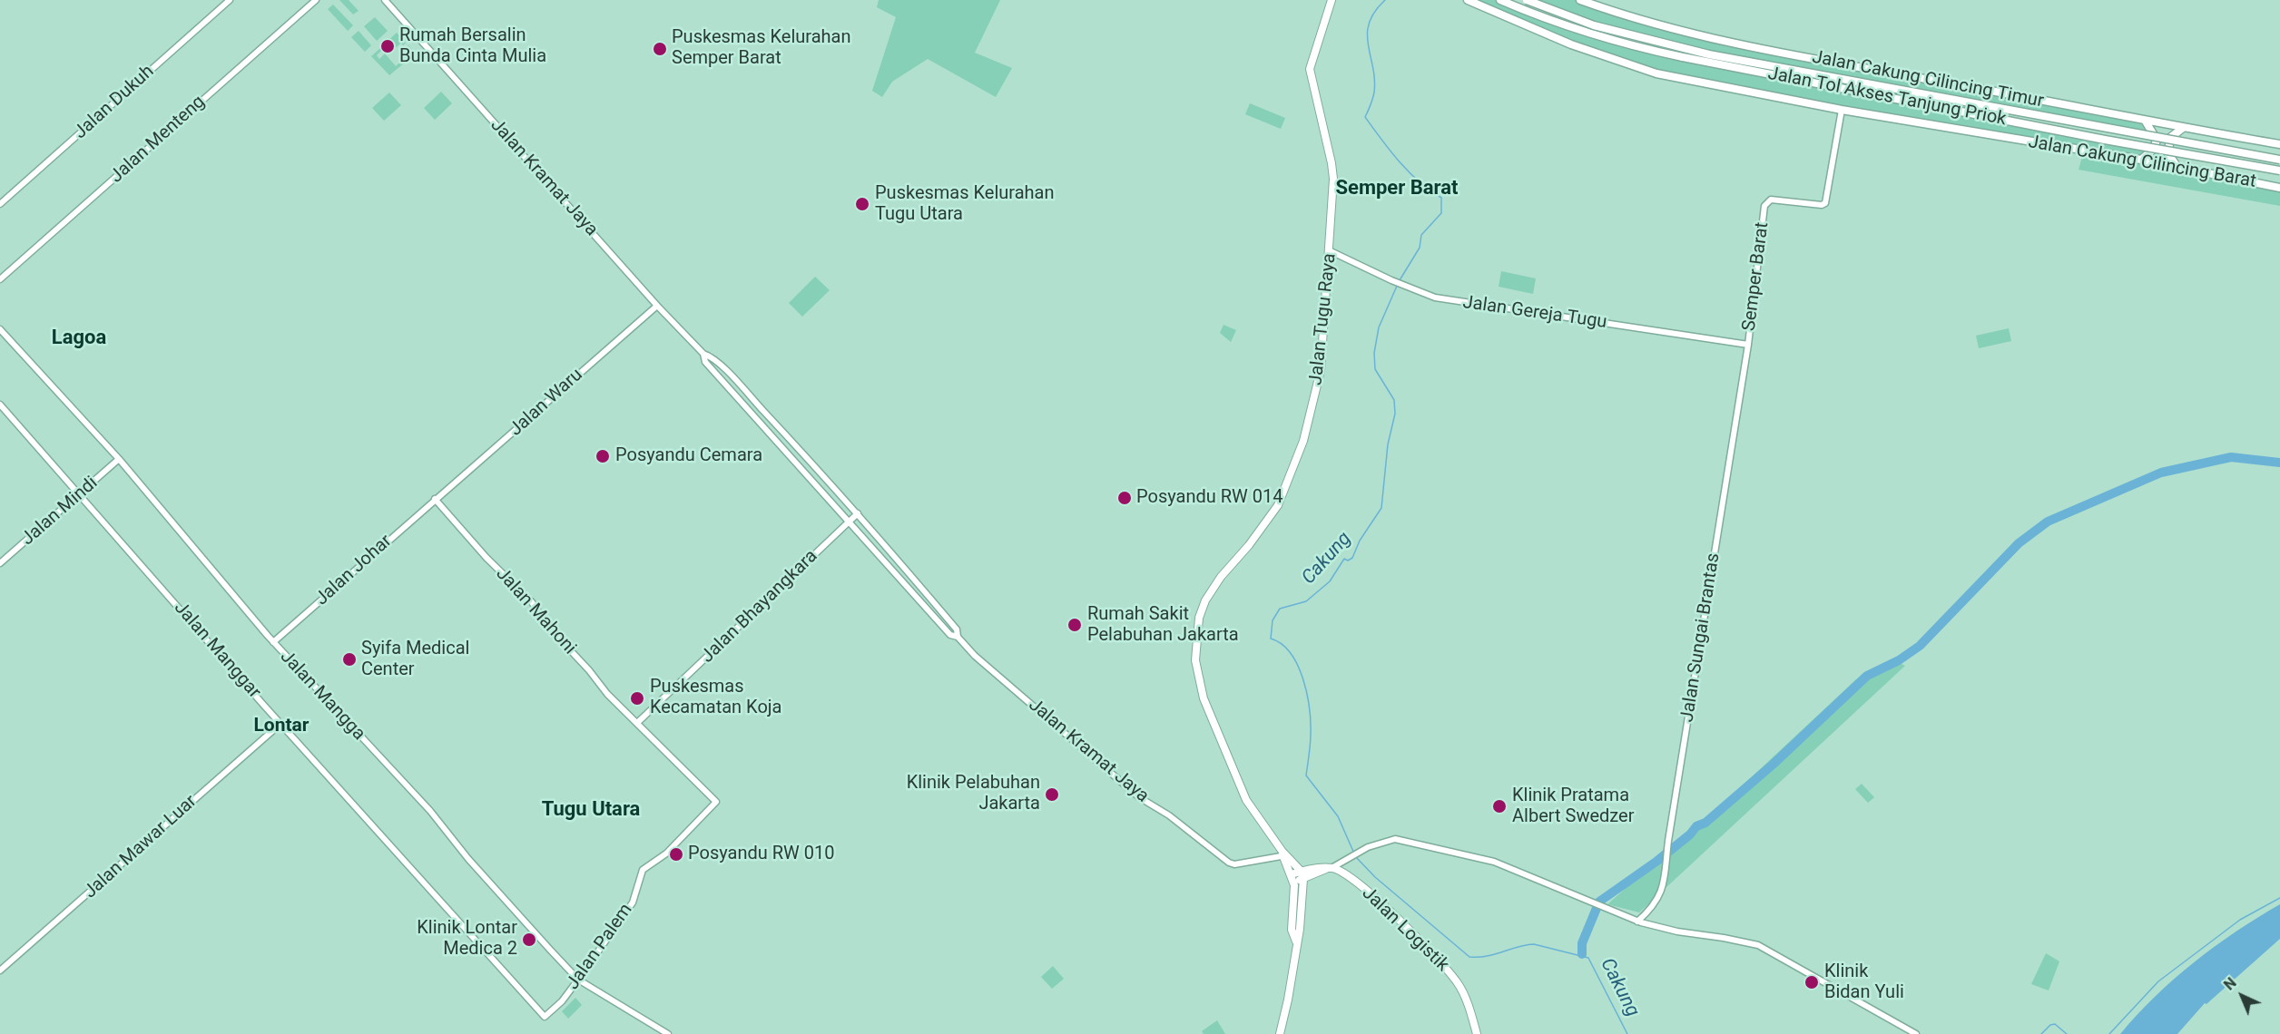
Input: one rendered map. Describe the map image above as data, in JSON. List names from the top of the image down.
{
  "streets": {
    "highway": ["Jalan Cakung Cilincing Timur", "Jalan Tol Akses Tanjung Priok", "Jalan Cakung Cilincing Barat"],
    "main road": ["Jalan Tugu Raya", "Jalan Logistik"],
    "street": [
      "Jalan Dukuh",
      "Jalan Menteng",
      "Jalan Kramat Jaya",
      "Semper Barat",
      "Jalan Gereja Tugu",
      "Jalan Waru",
      "Jalan Mindi",
      "Jalan Johar",
      "Jalan Bhayangkara",
      "Jalan Mahoni",
      "Jalan Sungai Brantas",
      "Jalan Manggar",
      "Jalan Mangga",
      "Jalan Mawar Luar",
      "Jalan Palem"
    ]
  },
  "crossings": [
    ["Jalan Cakung Cilincing Barat", "Semper Barat"],
    ["Jalan Kramat Jaya", "Jalan Tugu Raya"],
    ["Jalan Kramat Jaya", "Jalan Waru"],
    ["Jalan Kramat Jaya", "Jalan Bhayangkara"],
    ["Semper Barat", "Jalan Gereja Tugu"],
    ["Semper Barat", "Jalan Sungai Brantas"],
    ["Jalan Gereja Tugu", "Jalan Tugu Raya"],
    ["Jalan Gereja Tugu", "Jalan Sungai Brantas"],
    ["Jalan Waru", "Jalan Johar"],
    ["Jalan Waru", "Jalan Mahoni"],
    ["Jalan Mindi", "Jalan Manggar"],
    ["Jalan Mindi", "Jalan Mangga"],
    ["Jalan Johar", "Jalan Mahoni"],
    ["Jalan Johar", "Jalan Mangga"],
    ["Jalan Bhayangkara", "Jalan Mahoni"],
    ["Jalan Mahoni", "Jalan Palem"],
    ["Jalan Manggar", "Jalan Mawar Luar"],
    ["Jalan Manggar", "Jalan Palem"],
    ["Jalan Mangga", "Jalan Palem"]
  ],
  "districts": [
    "Semper Barat",
    "Lagoa",
    "Lontar",
    "Tugu Utara"
  ],
  "water": ["Cakung"],
  "places": [
    "Rumah Bersalin Bunda Cinta Mulia",
    "Puskesmas Kelurahan Semper Barat",
    "Puskesmas Kelurahan Tugu Utara",
    "Posyandu Cemara",
    "Posyandu RW 014",
    "Rumah Sakit Pelabuhan Jakarta",
    "Syifa Medical Center",
    "Puskesmas Kecamatan Koja",
    "Klinik Pelabuhan Jakarta",
    "Klinik Pratama Albert Swedzer",
    "Posyandu RW 010",
    "Klinik Lontar Medica 2",
    "Klinik Bidan Yuli"
  ],
  "north": "top left"
}
